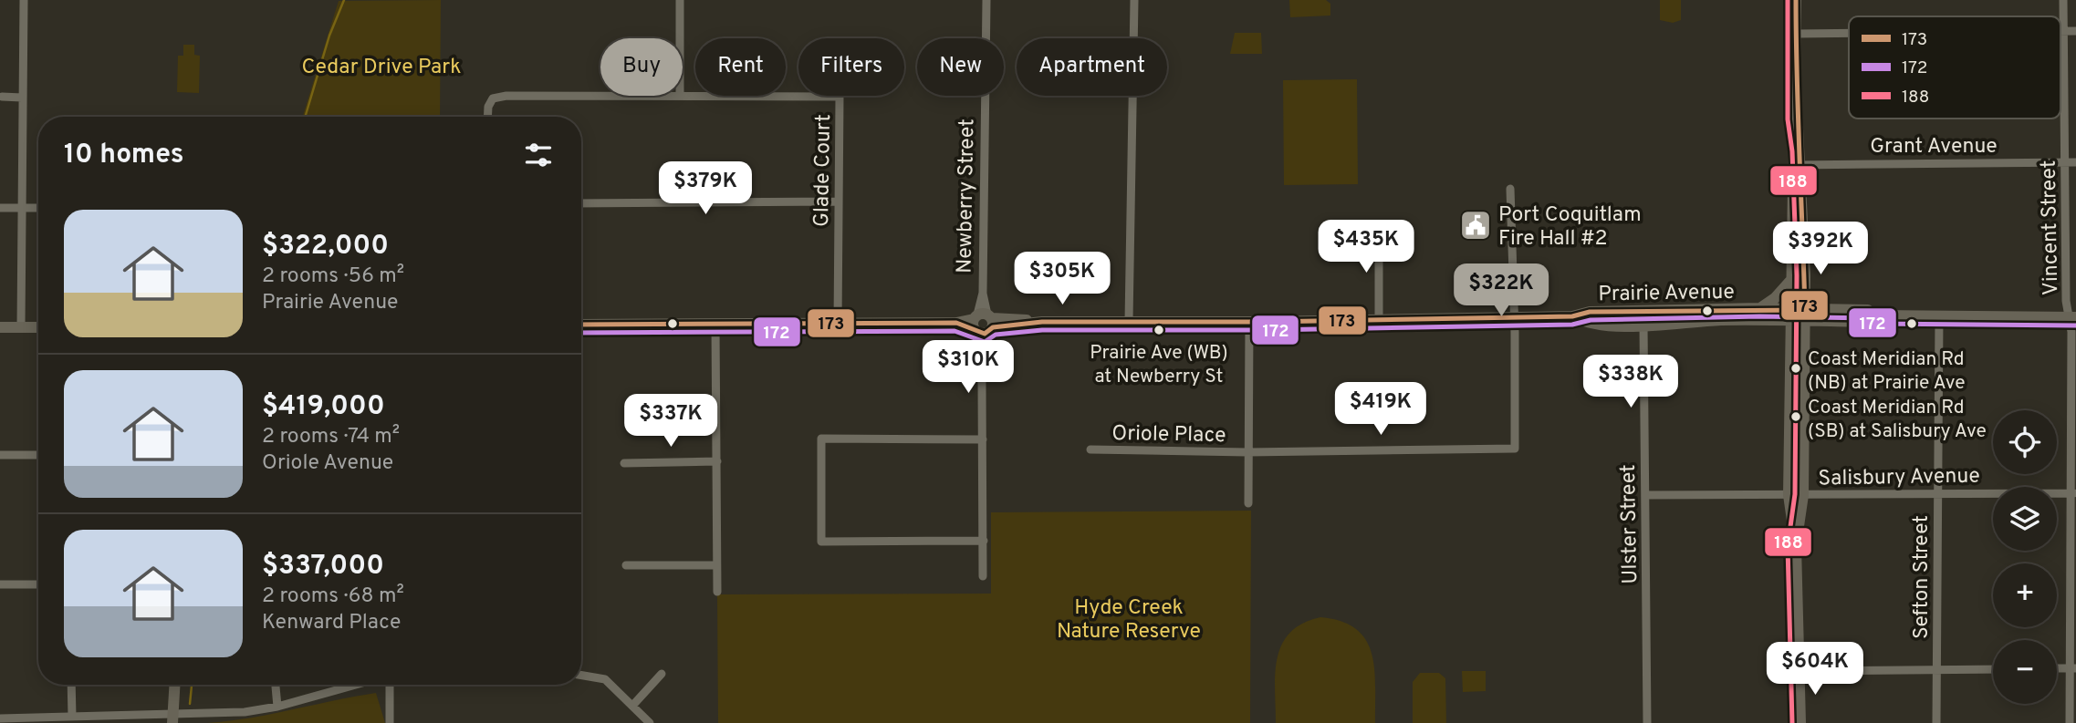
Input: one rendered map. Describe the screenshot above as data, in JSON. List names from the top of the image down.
{
  "streets": {
    "main road": ["Prairie Avenue"],
    "street": [
      "Grant Avenue",
      "Glade Court",
      "Newberry Street",
      "Vincent Street",
      "Oriole Place",
      "Salisbury Avenue",
      "Ulster Street",
      "Sefton Street"
    ]
  },
  "crossings": [
    ["Grant Avenue", "Vincent Street"],
    ["Glade Court", "Prairie Avenue"],
    ["Newberry Street", "Prairie Avenue"],
    ["Vincent Street", "Prairie Avenue"],
    ["Vincent Street", "Salisbury Avenue"],
    ["Prairie Avenue", "Oriole Place"],
    ["Prairie Avenue", "Ulster Street"],
    ["Prairie Avenue", "Sefton Street"],
    ["Salisbury Avenue", "Ulster Street"],
    ["Salisbury Avenue", "Sefton Street"]
  ],
  "parks": ["Cedar Drive Park", "Hyde Creek Nature Reserve"],
  "places": {
    "public building": ["Port Coquitlam Fire Hall #2"],
    "other": ["Prairie Ave (WB) at Newberry St", "Coast Meridian Rd (NB) at Prairie Ave", "Coast Meridian Rd (SB) at Salisbury Ave"]
  },
  "lines": ["transit line 173", "transit line 188", "transit line 172"],
  "legend": ["173", "172", "188"],
  "page": {
    "chip": [
      "Buy",
      "Rent",
      "Filters",
      "New",
      "Apartment"
    ],
    "heading": "10 homes",
    "price": [
      "$379K",
      "$435K",
      "$392K",
      "$305K",
      "$322K",
      "$310K",
      "$338K",
      "$419K",
      "$337K",
      "$604K"
    ],
    "list": [
      {
        "name": "$322,000",
        "note": "2 rooms · 56 m² · Prairie Avenue"
      },
      {
        "name": "$419,000",
        "note": "2 rooms · 74 m² · Oriole Avenue"
      },
      {
        "name": "$337,000",
        "note": "2 rooms · 68 m² · Kenward Place"
      }
    ],
    "map_buttons": ["+", "−"]
  }
}
